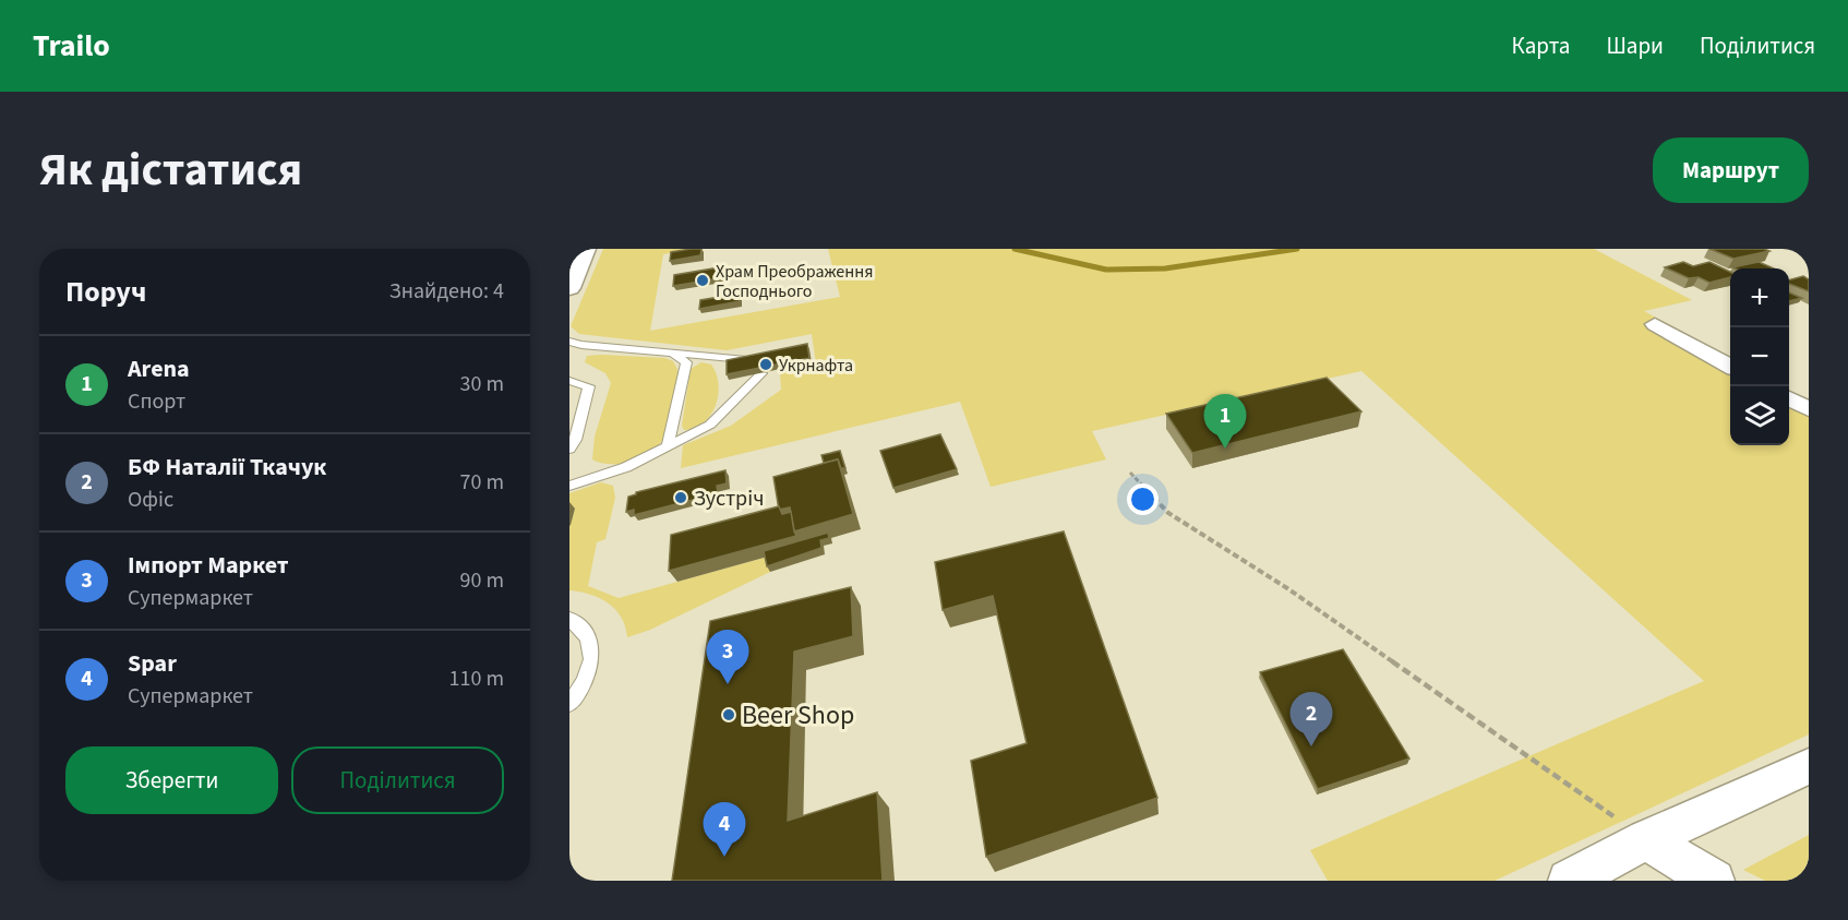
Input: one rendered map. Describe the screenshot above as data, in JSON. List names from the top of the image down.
{
  "places": [
    "Храм Преображення Господнього",
    "Укрнафта",
    "Зустріч",
    "Beer Shop"
  ],
  "page": {
    "header": "Trailo",
    "nav": ["Карта", "Шари", "Поділитися"],
    "title": "Як дістатися",
    "buttons": [
      "Маршрут",
      ["Зберегти", "Поділитися"]
    ],
    "heading": ["Поруч", "Знайдено: 4"],
    "map_buttons": ["+", "−"],
    "list": [
      {
        "mark": "1",
        "name": "Arena",
        "note": "Спорт",
        "value": "30 m"
      },
      {
        "mark": "2",
        "name": "БФ Наталії Ткачук",
        "note": "Офіс",
        "value": "70 m"
      },
      {
        "mark": "3",
        "name": "Імпорт Маркет",
        "note": "Супермаркет",
        "value": "90 m"
      },
      {
        "mark": "4",
        "name": "Spar",
        "note": "Супермаркет",
        "value": "110 m"
      }
    ],
    "pins": [
      "1",
      "3",
      "2",
      "4"
    ]
  }
}
